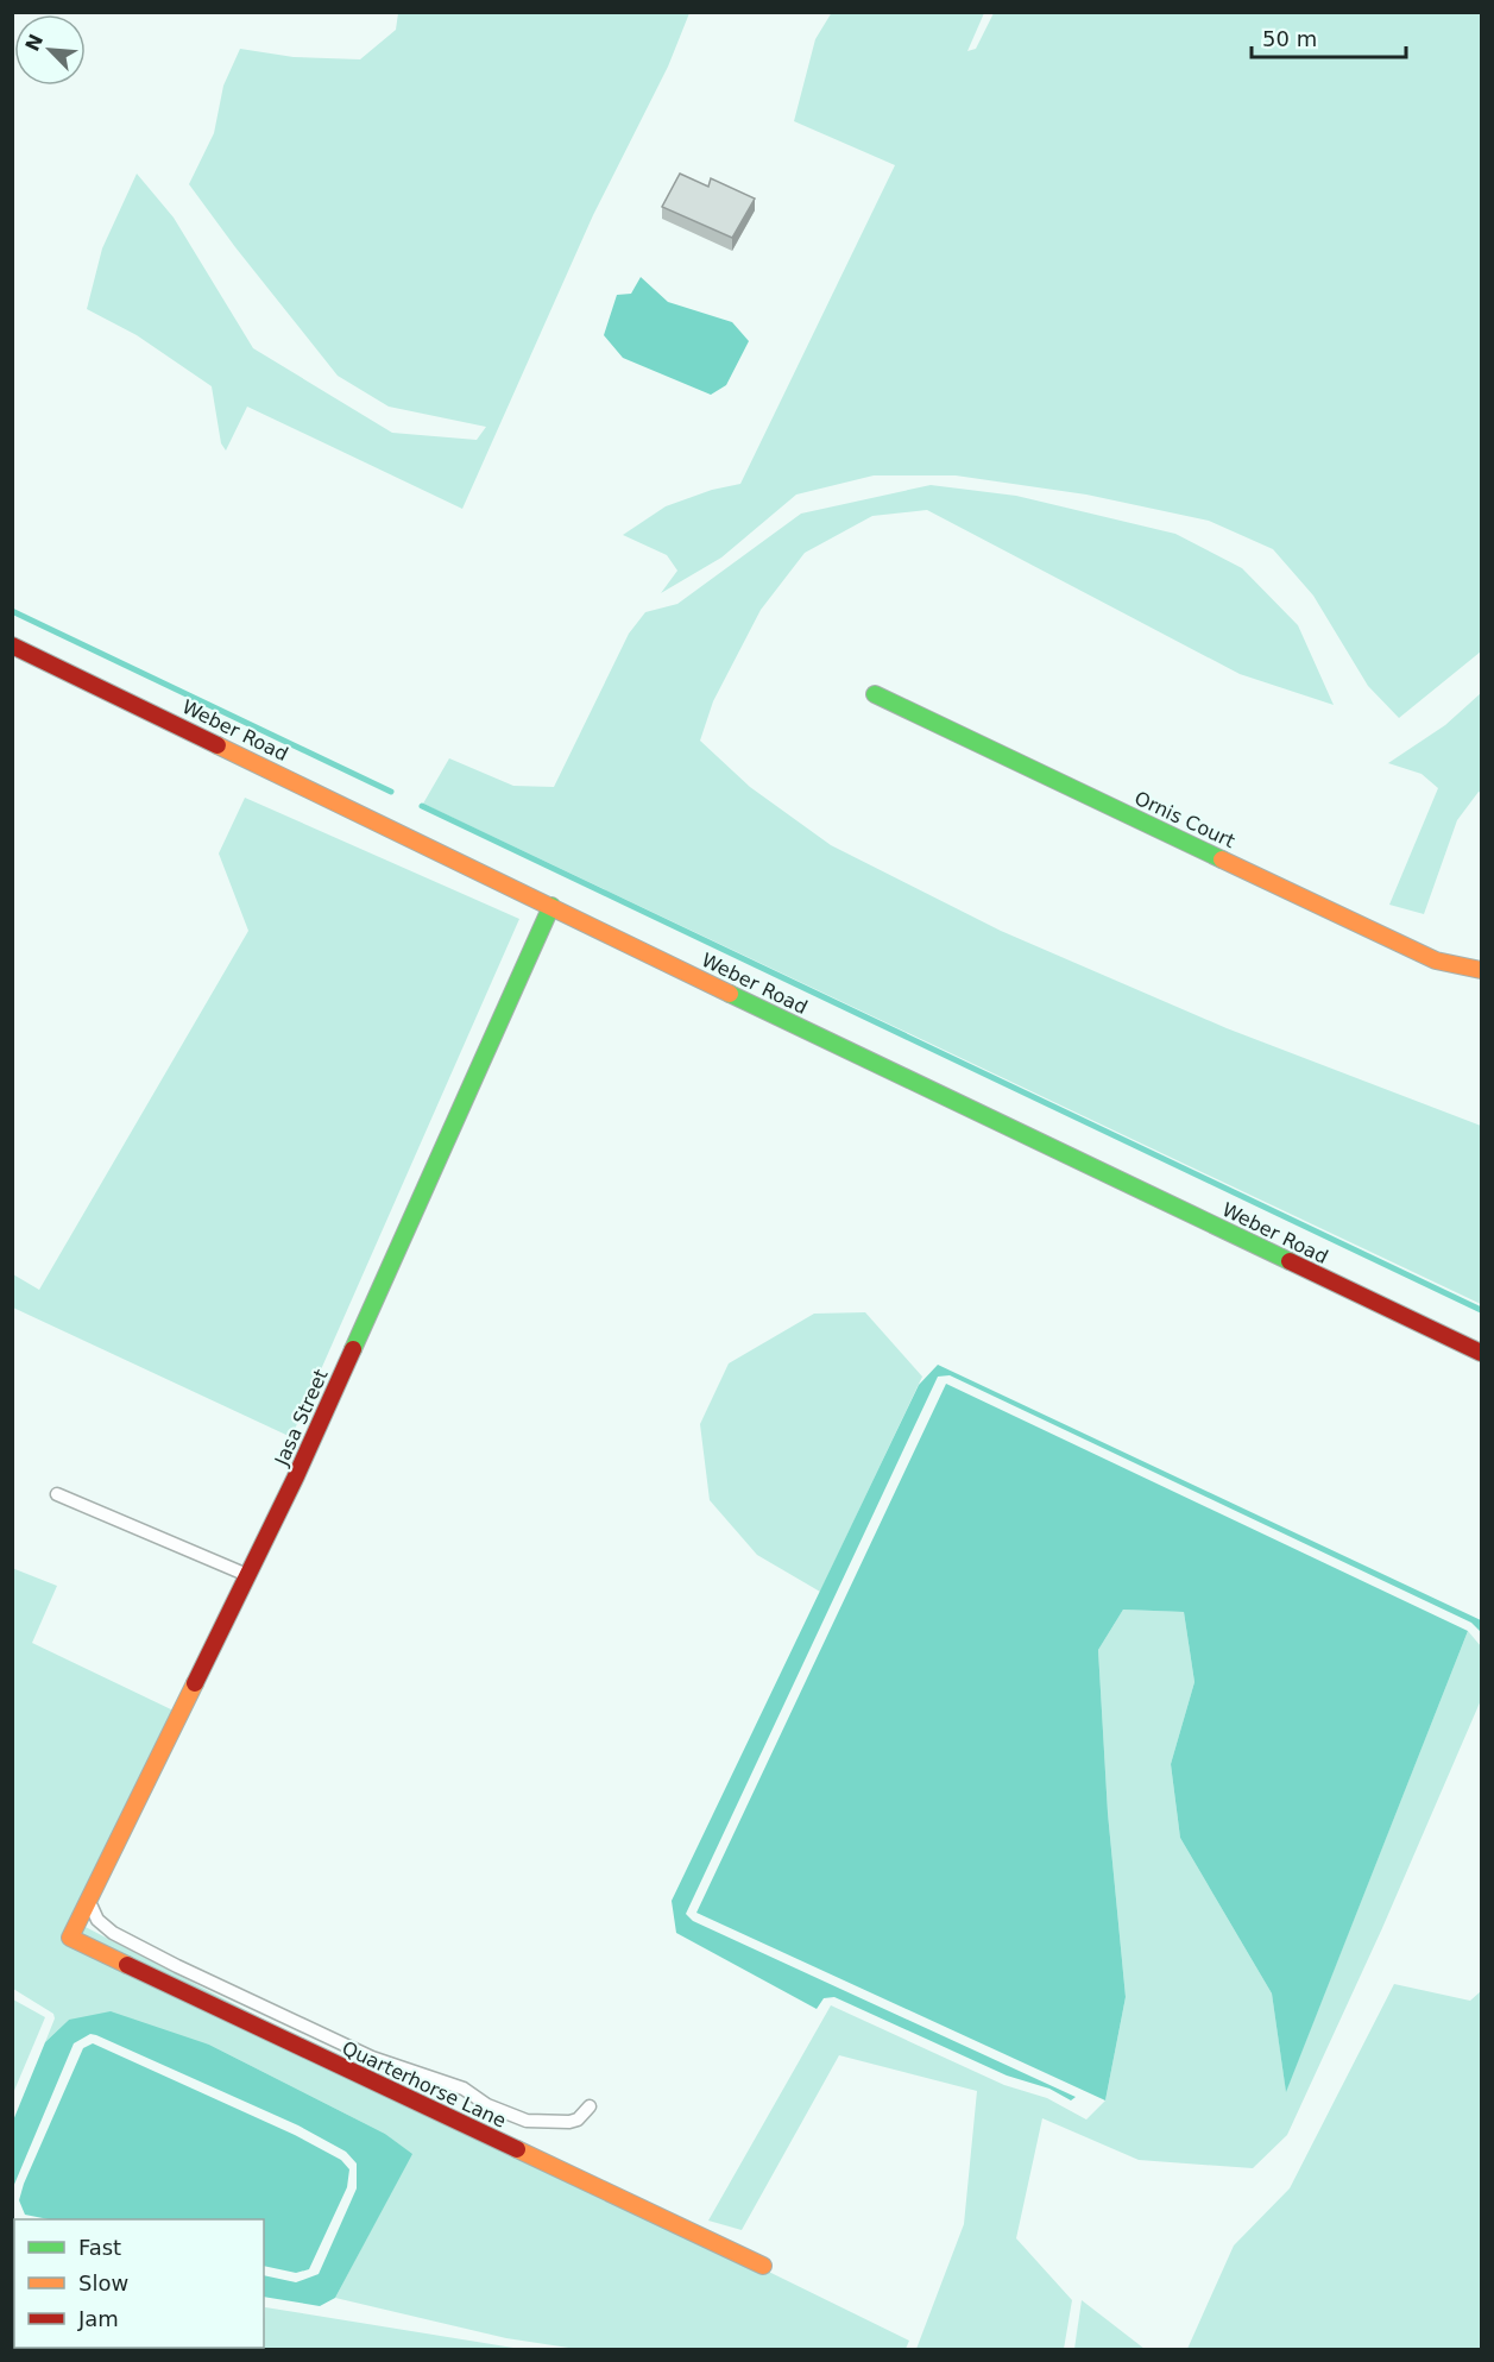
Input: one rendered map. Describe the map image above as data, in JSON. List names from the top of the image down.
{
  "streets": {
    "street": [
      "Weber Road",
      "Ornis Court",
      "Jasa Street",
      "Quarterhorse Lane"
    ]
  },
  "crossings": [
    ["Weber Road", "Jasa Street"],
    ["Jasa Street", "Quarterhorse Lane"]
  ],
  "legend": ["Fast", "Slow", "Jam"],
  "scale_bar": "50 m",
  "north": "top left"
}
